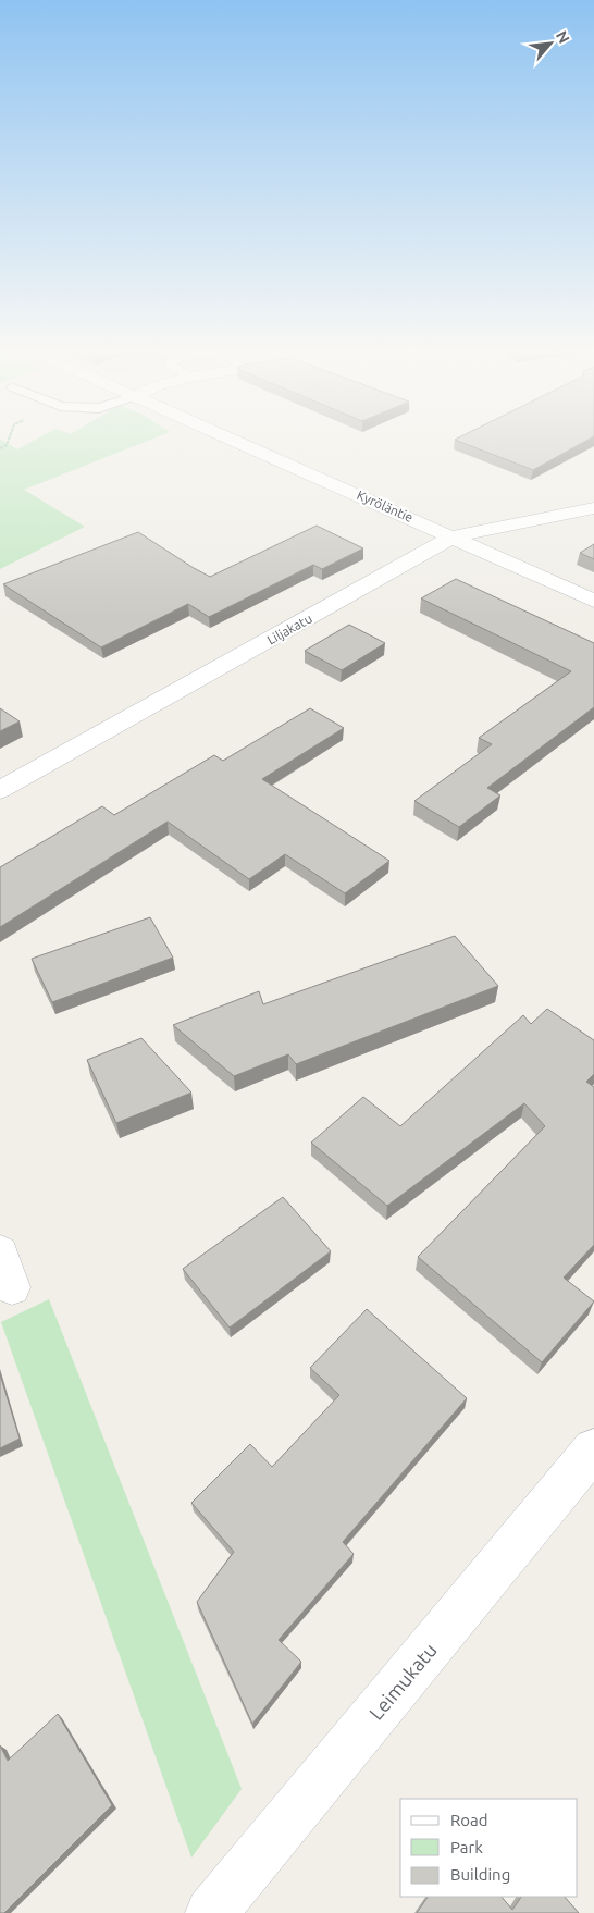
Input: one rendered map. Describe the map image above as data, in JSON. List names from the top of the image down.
{
  "streets": {
    "street": ["Kyröläntie", "Liljakatu", "Leimukatu"]
  },
  "crossings": [
    ["Kyröläntie", "Liljakatu"]
  ],
  "legend": ["Road", "Park", "Building"],
  "north": "top right"
}
